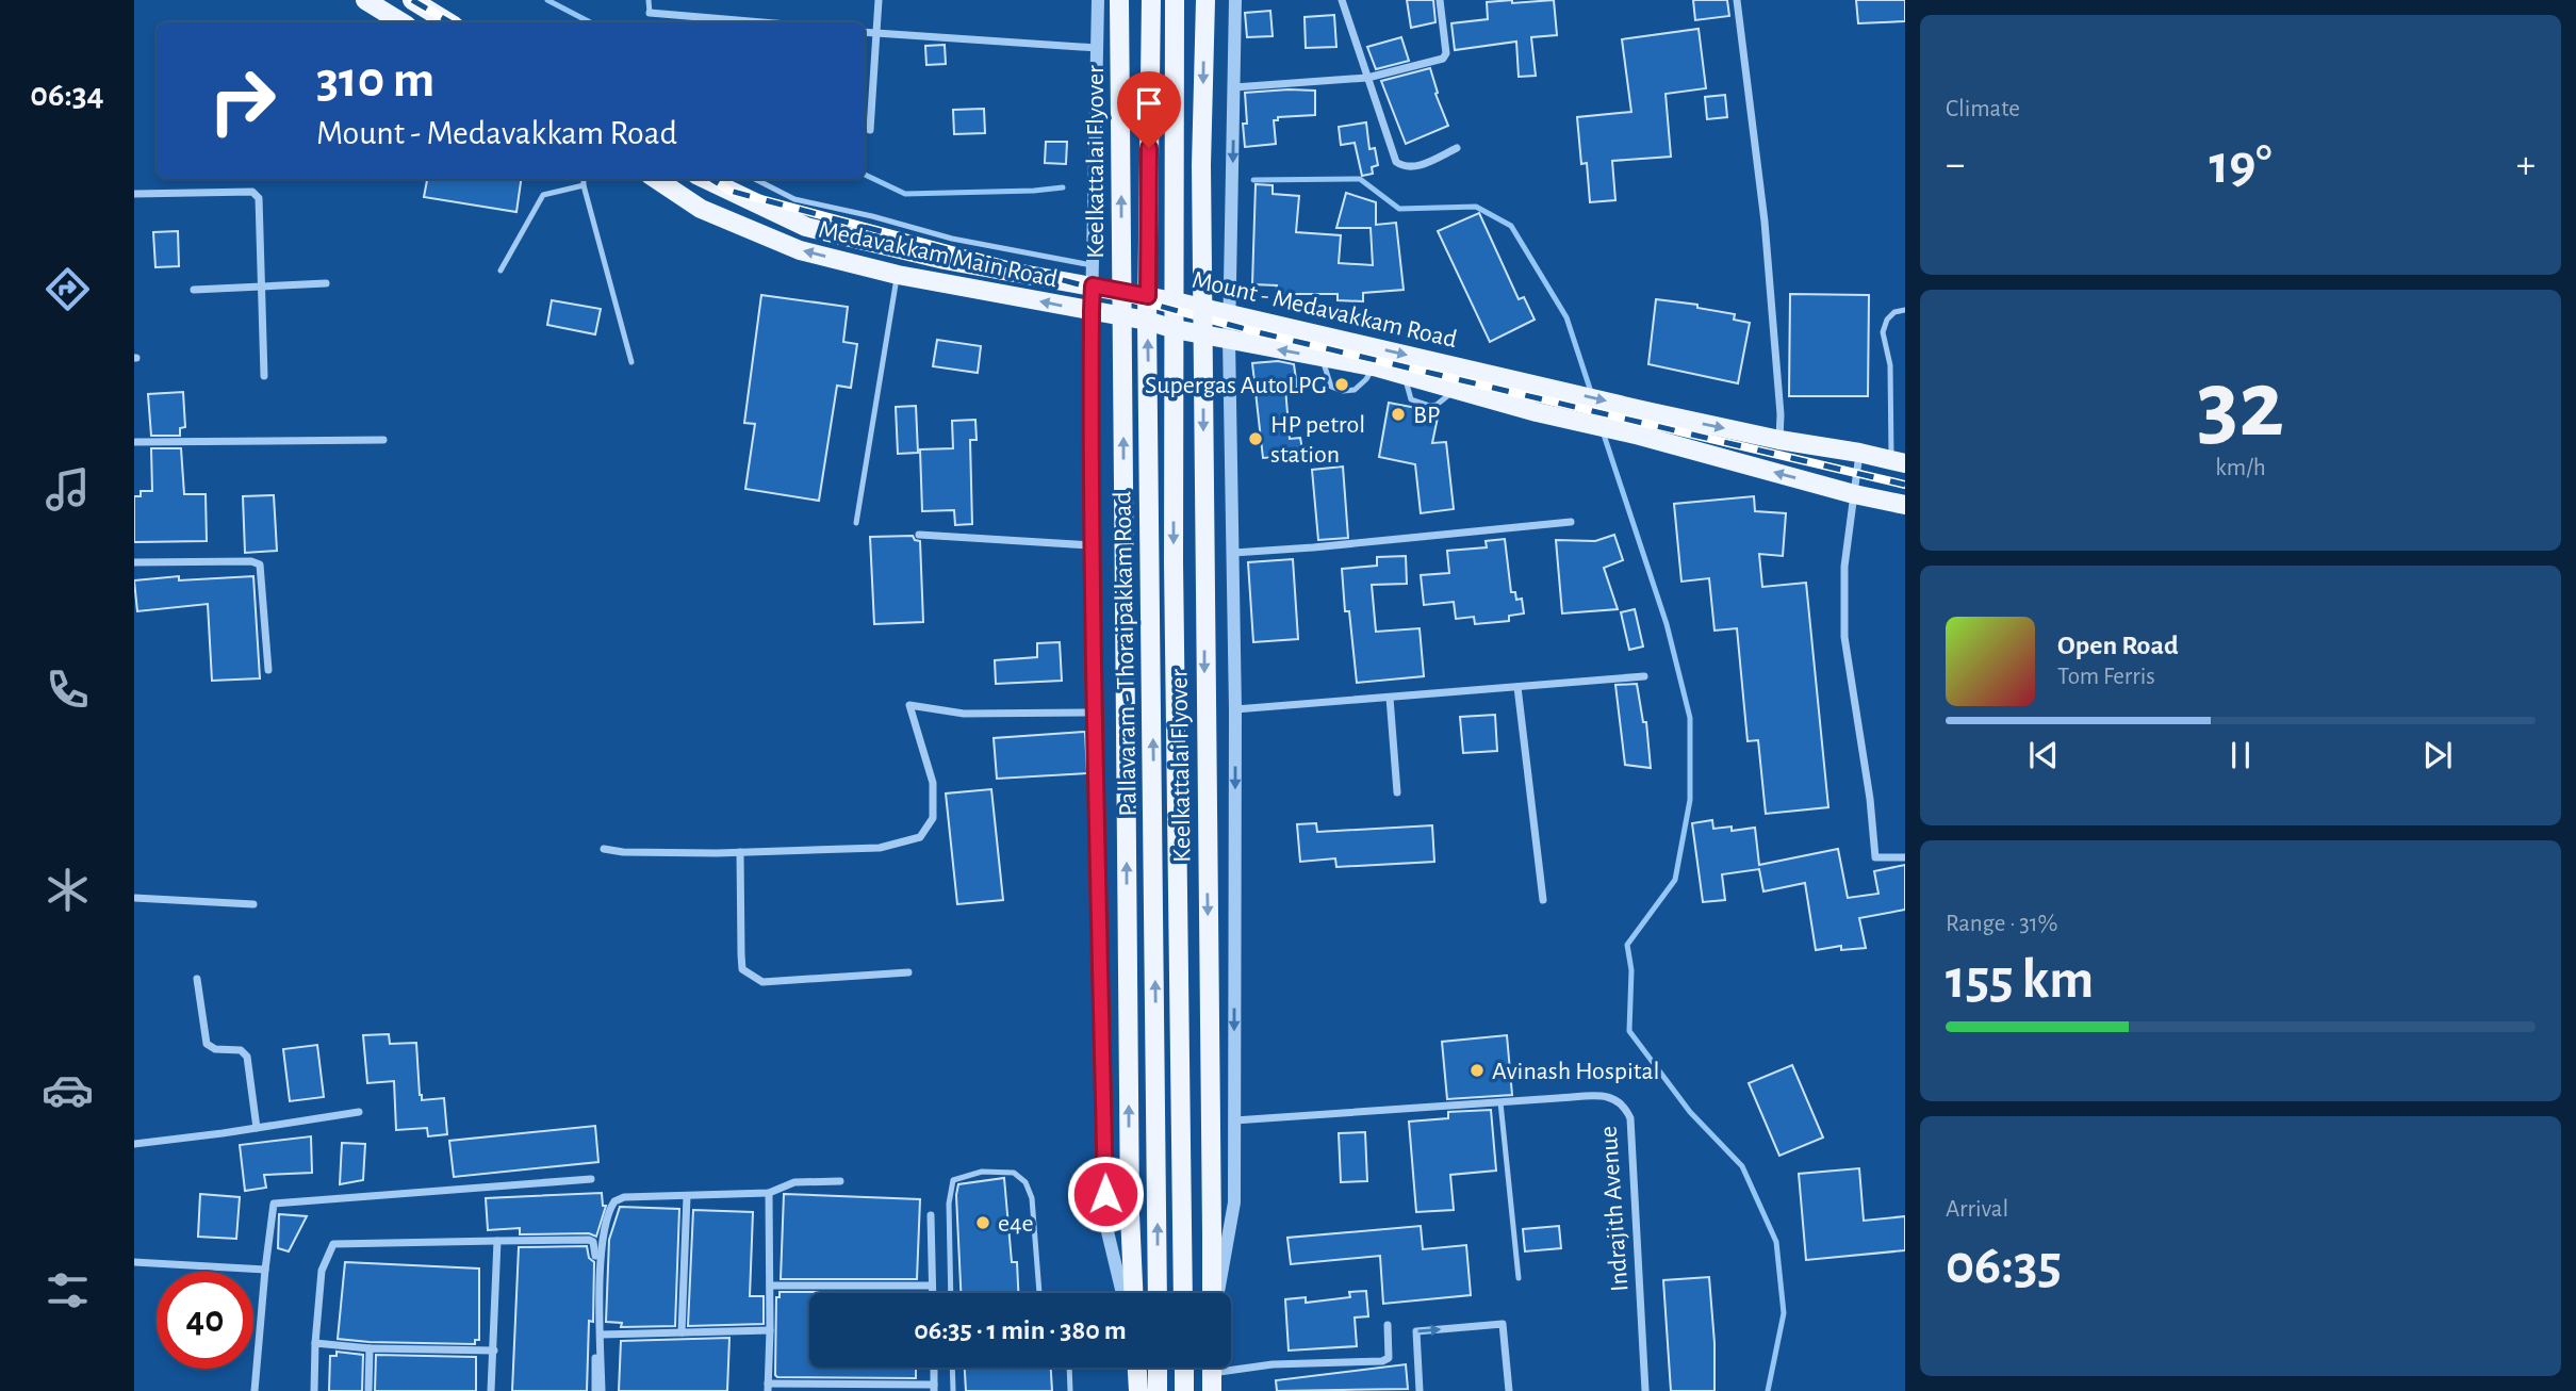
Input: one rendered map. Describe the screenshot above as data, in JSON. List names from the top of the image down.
{
  "streets": {
    "main road": [
      "Keelkattalai Flyover",
      "Medavakkam Main Road",
      "Mount - Medavakkam Road",
      "Pallavaram - Thoraipakkam Road"
    ],
    "street": ["Indrajith Avenue"]
  },
  "crossings": [
    ["Medavakkam Main Road", "Pallavaram - Thoraipakkam Road"],
    ["Mount - Medavakkam Road", "Pallavaram - Thoraipakkam Road"]
  ],
  "one_way": ["Medavakkam Main Road", "Mount - Medavakkam Road"],
  "places": [
    "Supergas AutoLPG",
    "BP",
    "HP petrol station",
    "Avinash Hospital",
    "e4e"
  ],
  "page": {
    "tabs": "06:34",
    "tile": [
      "Climate",
      ["32", "km/h"],
      ["Range · 31%", "155 km"],
      ["Arrival", "06:35"]
    ],
    "turn": ["310 m", "Mount - Medavakkam Road"],
    "heat": ["−", "19°", "+"],
    "song": ["Open Road", "Tom Ferris"],
    "limit": "40",
    "trip": "06:35 · 1 min · 380 m"
  }
}
